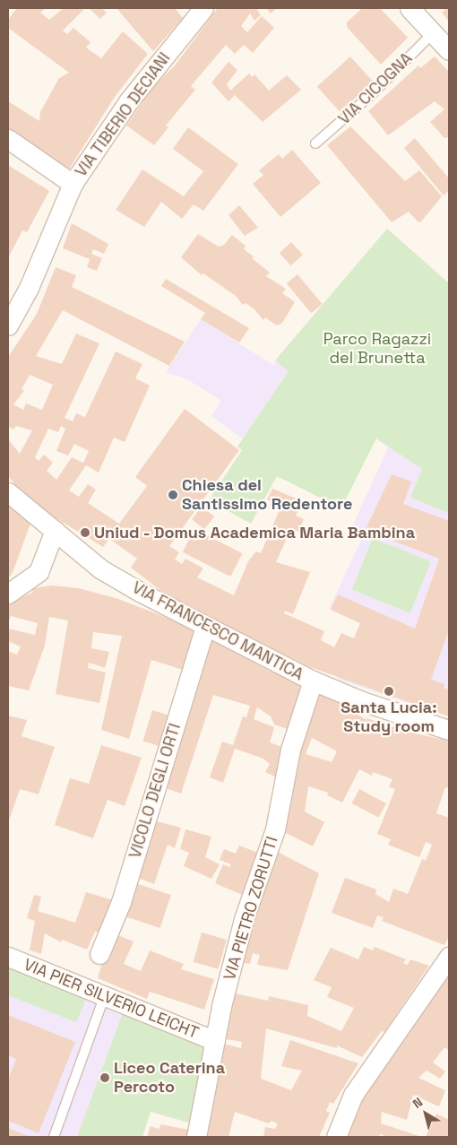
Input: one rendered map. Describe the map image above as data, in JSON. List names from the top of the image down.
{
  "streets": {
    "street": [
      "VIA TIBERIO DECIANI",
      "VIA FRANCESCO MANTICA",
      "VICOLO DEGLI ORTI",
      "VIA PIETRO ZORUTTI",
      "VIA PIER SILVERIO LEICHT"
    ],
    "lane": ["VIA CICOGNA"]
  },
  "crossings": [
    ["VIA FRANCESCO MANTICA", "VICOLO DEGLI ORTI"],
    ["VIA FRANCESCO MANTICA", "VIA PIETRO ZORUTTI"],
    ["VIA PIETRO ZORUTTI", "VIA PIER SILVERIO LEICHT"]
  ],
  "parks": ["Parco Ragazzi del Brunetta"],
  "places": [
    "Chiesa del Santissimo Redentore",
    "Uniud - Domus Academica Maria Bambina",
    "Santa Lucia: Study room",
    "Liceo Caterina Percoto"
  ],
  "north": "top left"
}
